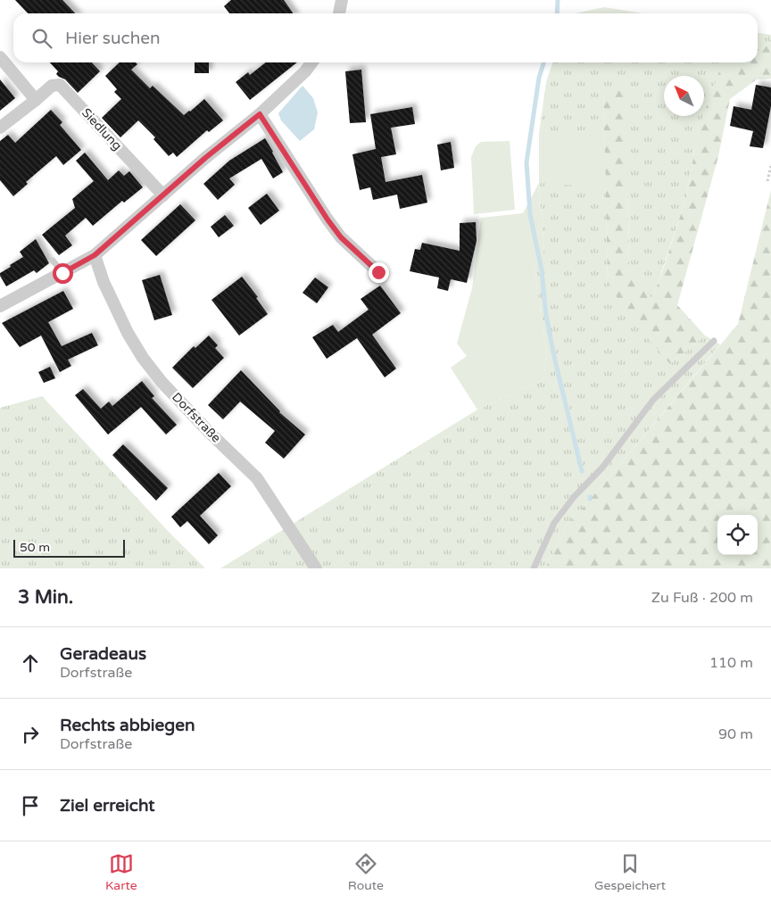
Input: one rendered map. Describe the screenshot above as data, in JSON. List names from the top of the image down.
{
  "streets": {
    "street": ["Siedlung", "Dorfstraße"]
  },
  "scale_bar": "50 m",
  "north": "top left",
  "page": {
    "search": "Hier suchen",
    "scale": "50 m",
    "heading": ["3 Min.", "Zu Fuß · 200 m"],
    "list": [
      ["Geradeaus", "Dorfstraße", "110 m"],
      ["Rechts abbiegen", "Dorfstraße", "90 m"],
      "Ziel erreicht"
    ],
    "nav": ["Karte", "Route", "Gespeichert"]
  }
}
